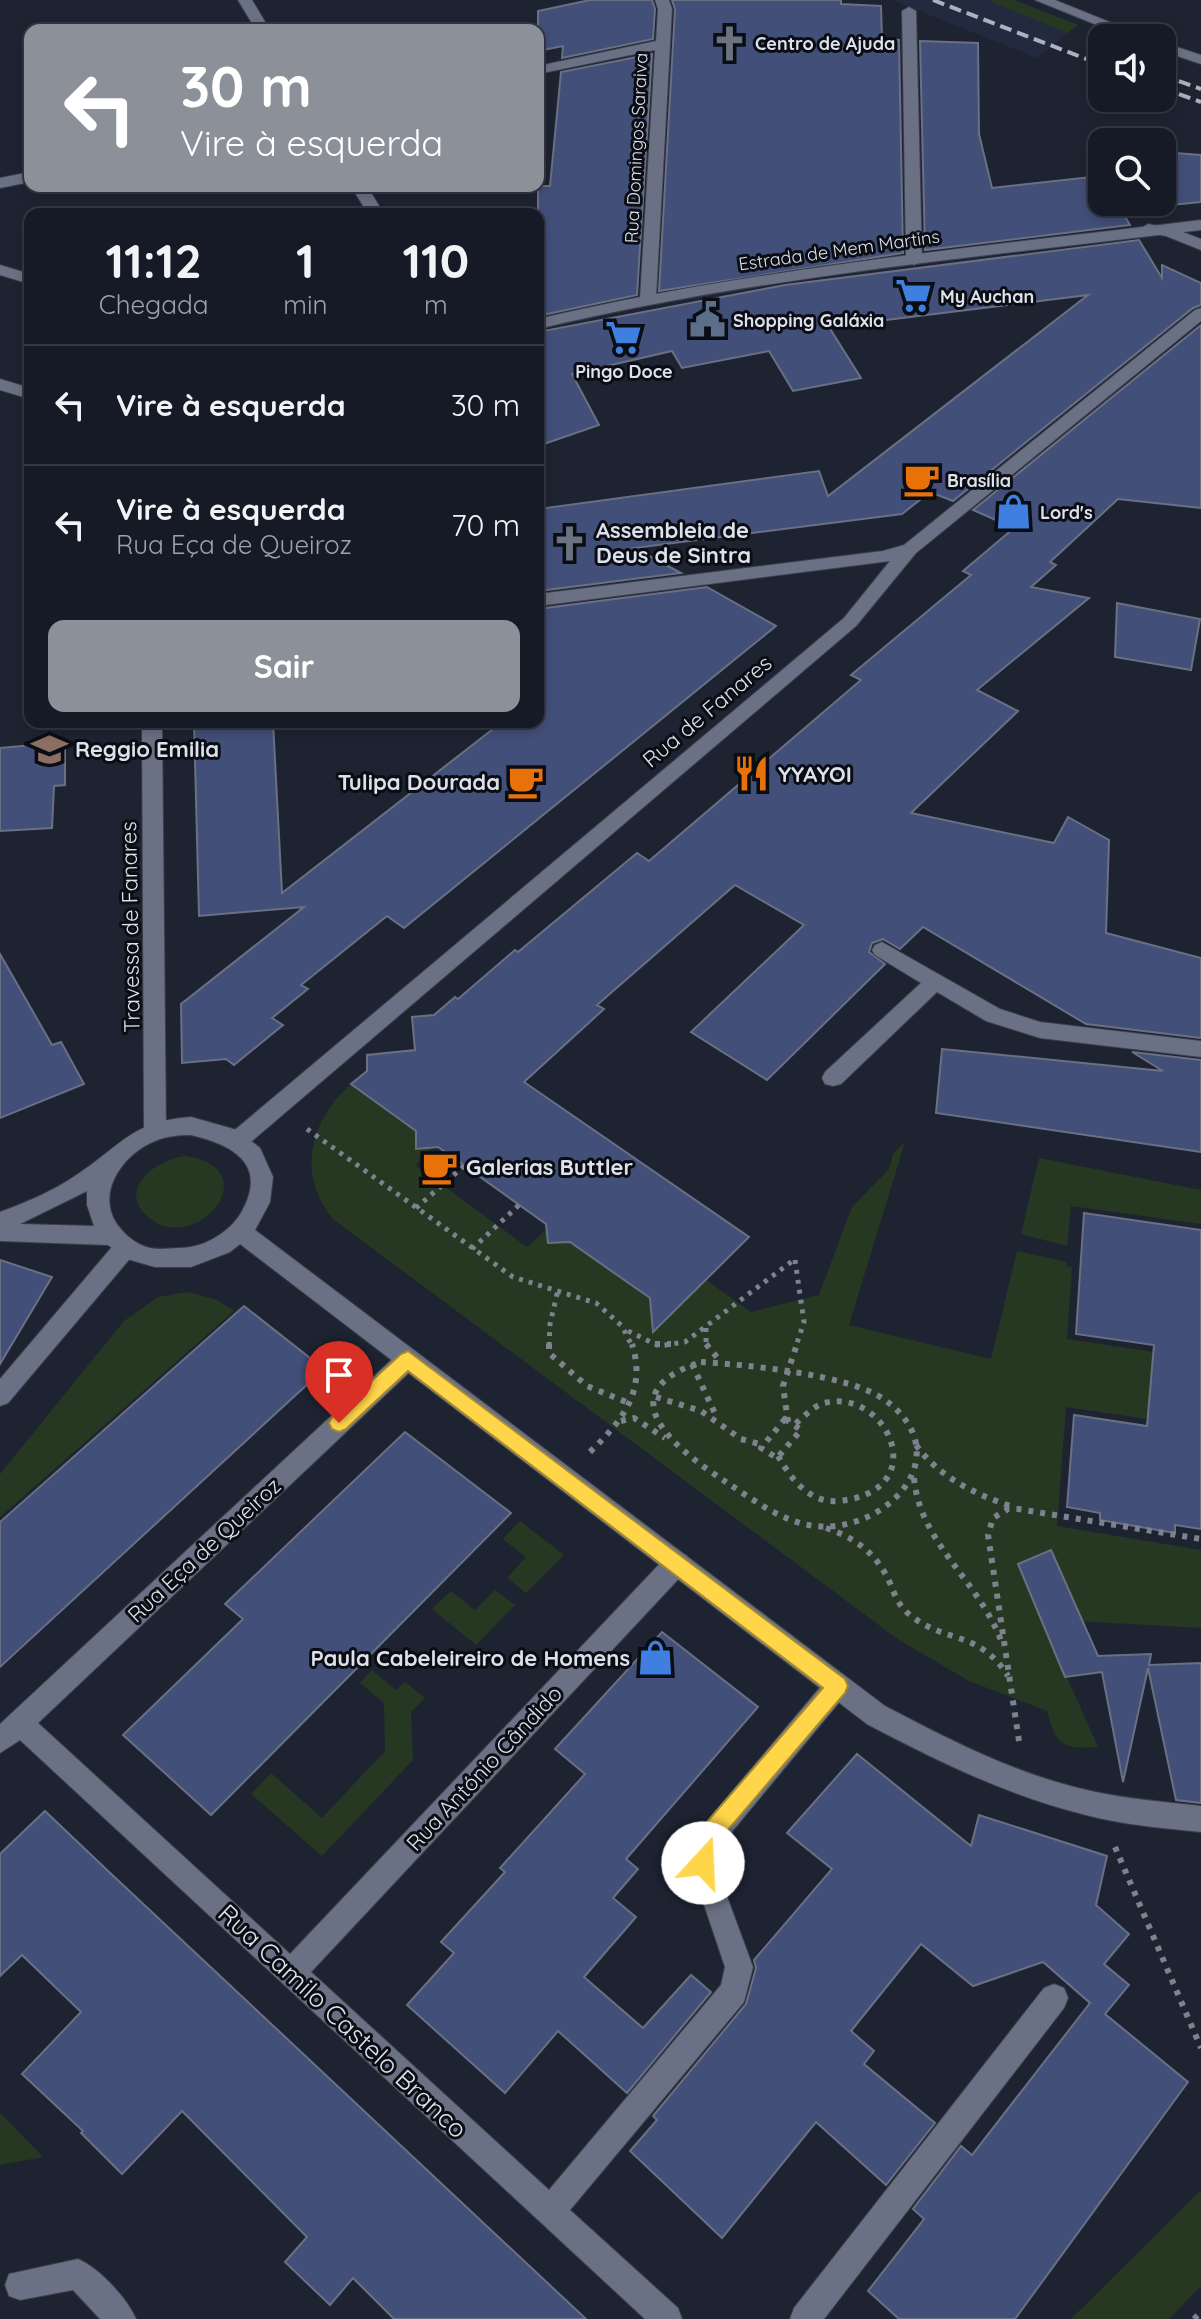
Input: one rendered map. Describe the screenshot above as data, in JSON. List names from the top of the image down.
{
  "streets": {
    "street": [
      "Rua Domingos Saraiva",
      "Estrada de Mem Martins",
      "Rua de Fanares",
      "Travessa de Fanares",
      "Rua Eça de Queiroz",
      "Rua António Cândido",
      "Rua Camilo Castelo Branco"
    ]
  },
  "crossings": [
    ["Rua Domingos Saraiva", "Estrada de Mem Martins"],
    ["Rua de Fanares", "Travessa de Fanares"],
    ["Rua Eça de Queiroz", "Rua Camilo Castelo Branco"],
    ["Rua António Cândido", "Rua Camilo Castelo Branco"]
  ],
  "places": {
    "church": ["Centro de Ajuda", "Assembleia de Deus de Sintra"],
    "supermarket": ["My Auchan", "Pingo Doce"],
    "public building": ["Shopping Galáxia"],
    "cafe": ["Brasília", "Tulipa Dourada", "Galerias Buttler"],
    "shop": ["Lord's", "Paula Cabeleireiro de Homens"],
    "school or university": ["Reggio Emilia"],
    "restaurant": ["YYAYOI"]
  },
  "page": {
    "turn": ["30 m", "Vire à esquerda"],
    "eta": [
      "11:12",
      "Chegada",
      "1",
      "min",
      "110",
      "m"
    ],
    "list": [
      {
        "name": "Vire à esquerda",
        "value": "30 m"
      },
      {
        "name": "Vire à esquerda",
        "note": "Rua Eça de Queiroz",
        "value": "70 m"
      }
    ],
    "buttons": "Sair"
  }
}
